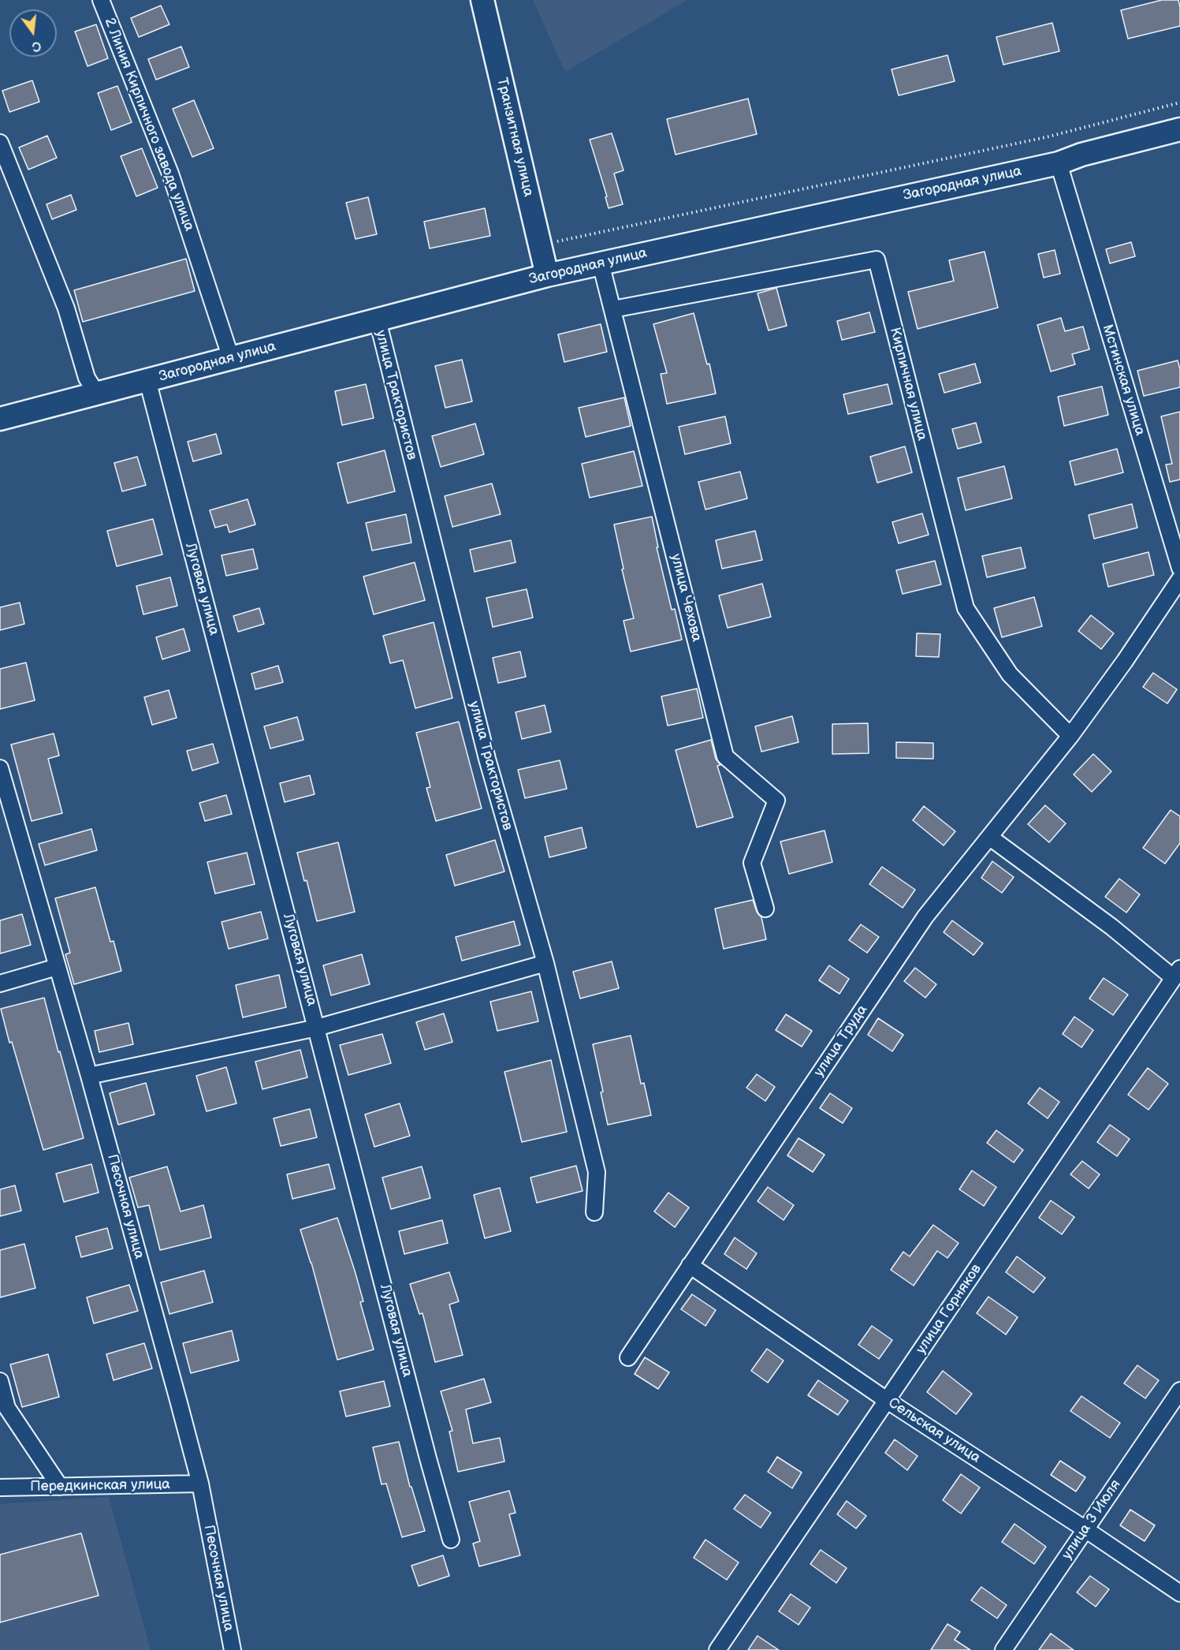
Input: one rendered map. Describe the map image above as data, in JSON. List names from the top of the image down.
{
  "streets": {
    "main road": ["Транзитная улица", "Загородная улица"],
    "street": [
      "2 Линия Кирпичного завода улица",
      "Мстинская улица",
      "Кирпичная улица",
      "улица Трактористов",
      "Луговая улица",
      "улица Чехова",
      "улица Труда",
      "Песочная улица",
      "улица Горняков",
      "Сельская улица",
      "Передкинская улица",
      "улица 3 Июля"
    ]
  },
  "crossings": [
    ["2 Линия Кирпичного завода улица", "Загородная улица"],
    ["Транзитная улица", "Загородная улица"],
    ["Загородная улица", "Мстинская улица"],
    ["Загородная улица", "улица Трактористов"],
    ["Загородная улица", "Луговая улица"],
    ["Загородная улица", "улица Чехова"],
    ["Кирпичная улица", "улица Чехова"],
    ["Кирпичная улица", "улица Труда"],
    ["улица Труда", "Сельская улица"],
    ["Песочная улица", "Передкинская улица"],
    ["улица Горняков", "Сельская улица"],
    ["Сельская улица", "улица 3 Июля"]
  ],
  "north": "bottom"
}
